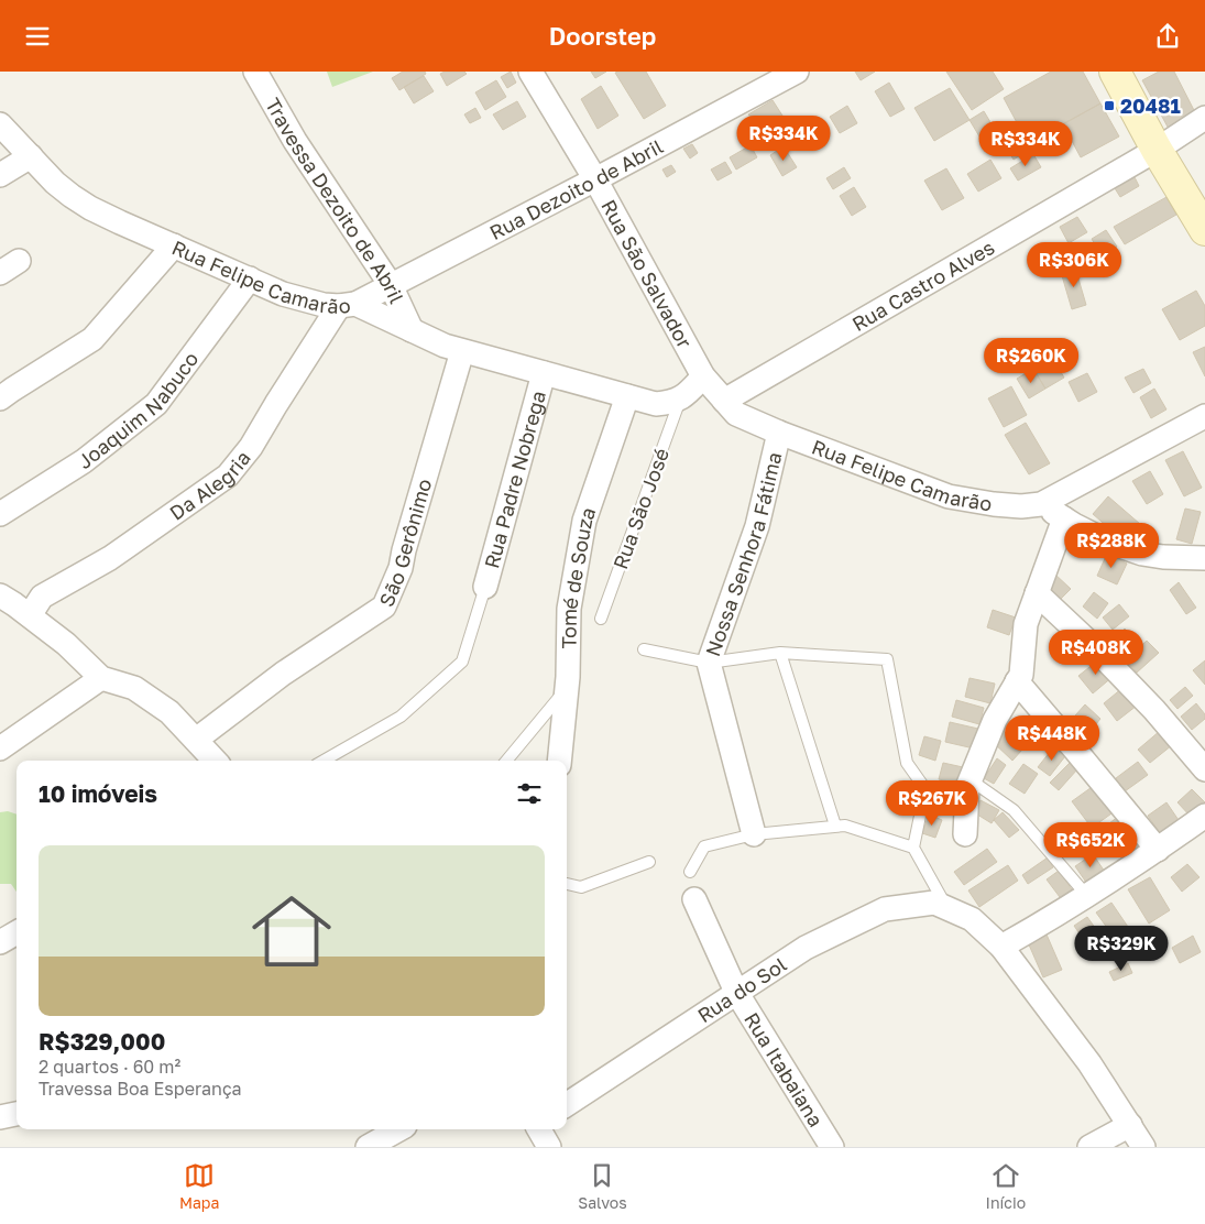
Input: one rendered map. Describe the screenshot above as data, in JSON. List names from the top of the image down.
{
  "streets": {
    "street": [
      "Rua Dezoito de Abril",
      "Travessa Dezoito de Abril",
      "Rua Felipe Camarão",
      "Rua São Salvador",
      "Rua Castro Alves",
      "Joaquim Nabuco",
      "Rua Padre Nobrega",
      "Da Alegria",
      "São Gerônimo",
      "Nossa Senhora Fátima",
      "Tomé de Souza",
      "Rua do Sol",
      "Rua Itabaiana"
    ],
    "lane": ["Rua São José"]
  },
  "crossings": [
    ["Rua Dezoito de Abril", "Travessa Dezoito de Abril"],
    ["Rua Dezoito de Abril", "Rua Felipe Camarão"],
    ["Rua Dezoito de Abril", "Rua São Salvador"],
    ["Rua Dezoito de Abril", "Da Alegria"],
    ["Travessa Dezoito de Abril", "Rua Felipe Camarão"],
    ["Rua Felipe Camarão", "Rua São Salvador"],
    ["Rua Felipe Camarão", "Rua Castro Alves"],
    ["Rua Felipe Camarão", "Joaquim Nabuco"],
    ["Rua Felipe Camarão", "Rua Padre Nobrega"],
    ["Rua Felipe Camarão", "Da Alegria"],
    ["Rua Felipe Camarão", "Rua São José"],
    ["Rua Felipe Camarão", "São Gerônimo"],
    ["Rua Felipe Camarão", "Nossa Senhora Fátima"],
    ["Rua Felipe Camarão", "Tomé de Souza"],
    ["Rua São Salvador", "Rua Castro Alves"],
    ["Rua do Sol", "Rua Itabaiana"]
  ],
  "places": {
    "transit": ["20481"]
  },
  "page": {
    "header": "Doorstep",
    "price": [
      "R$334K",
      "R$334K",
      "R$306K",
      "R$260K",
      "R$288K",
      "R$408K",
      "R$448K",
      "R$267K",
      "R$652K",
      "R$329K"
    ],
    "heading": "10 imóveis",
    "list": [
      {
        "name": "R$329,000",
        "note": "2 quartos · 60 m² · Travessa Boa Esperança"
      }
    ],
    "tabs": ["Mapa", "Salvos", "Início"]
  }
}
